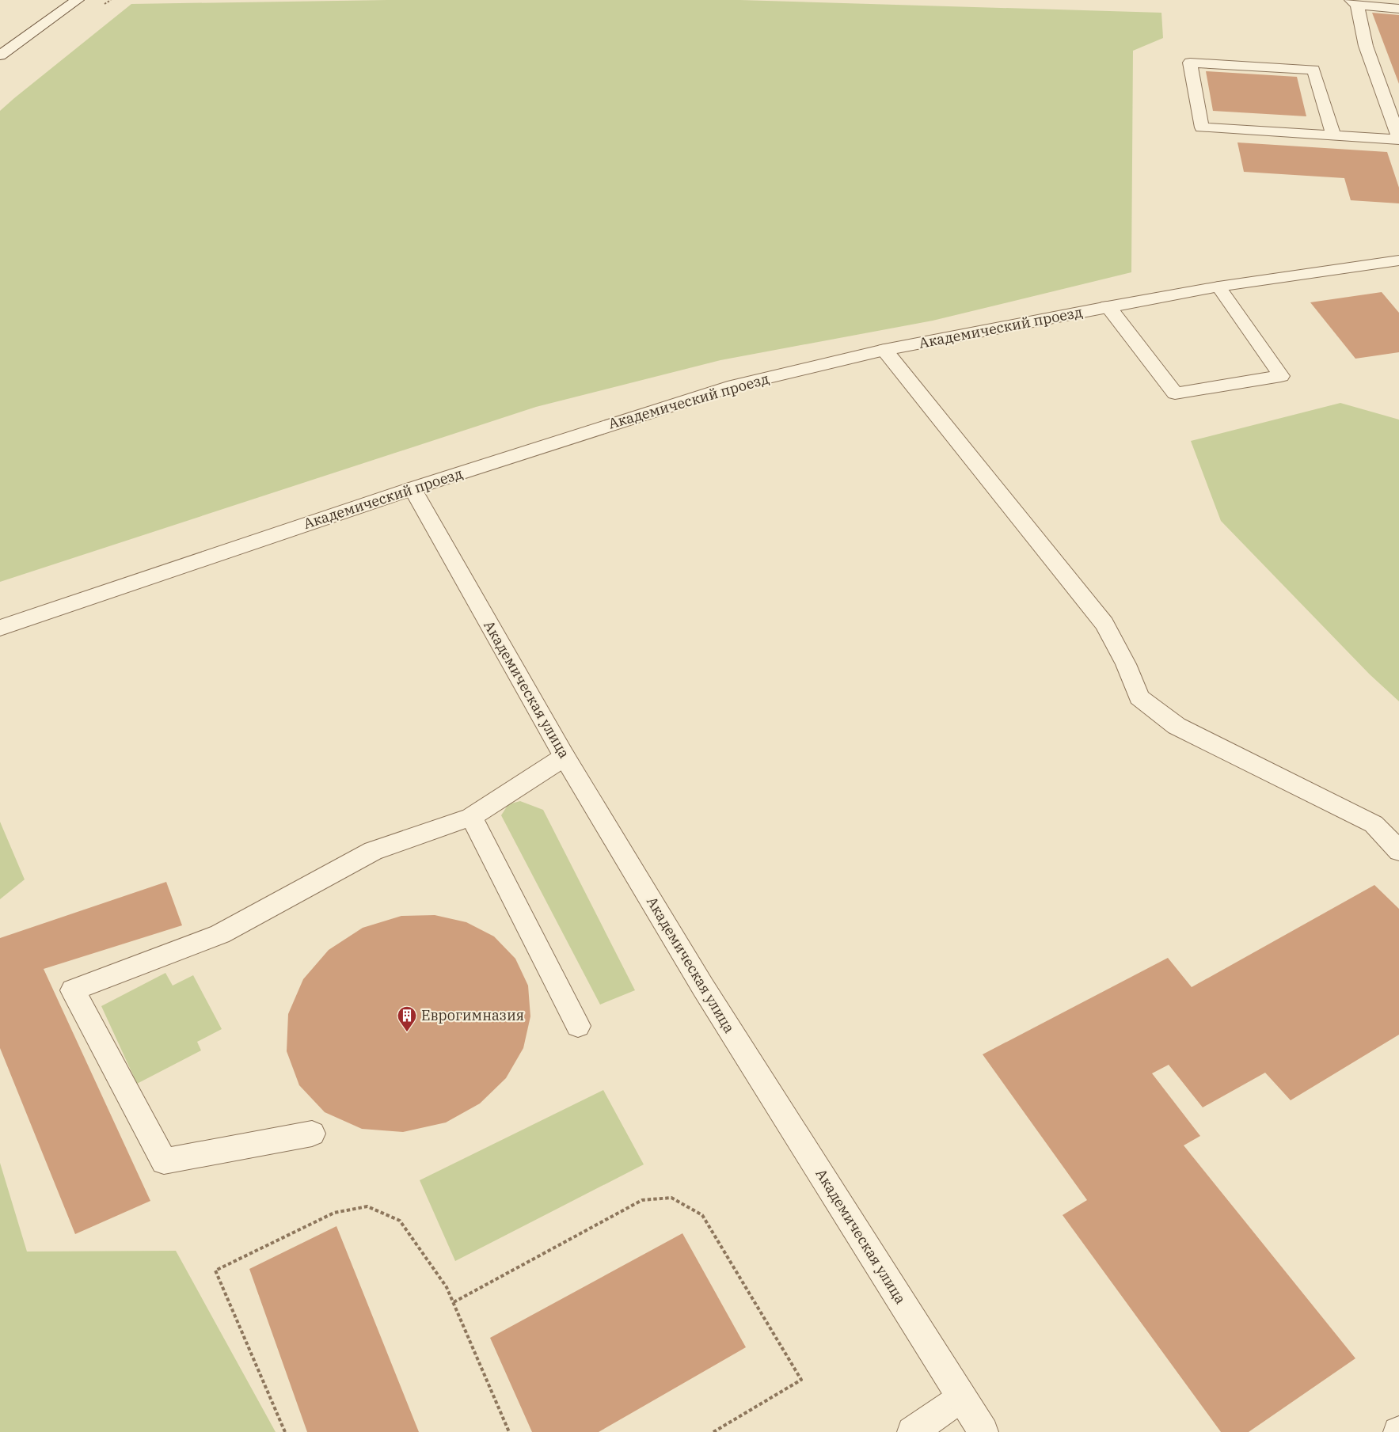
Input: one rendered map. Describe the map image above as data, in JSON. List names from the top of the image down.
{
  "streets": {
    "street": ["Академический проезд", "Академическая улица"]
  },
  "crossings": [
    ["Академический проезд", "Академическая улица"]
  ],
  "places": {
    "building": ["Еврогимназия"]
  }
}
